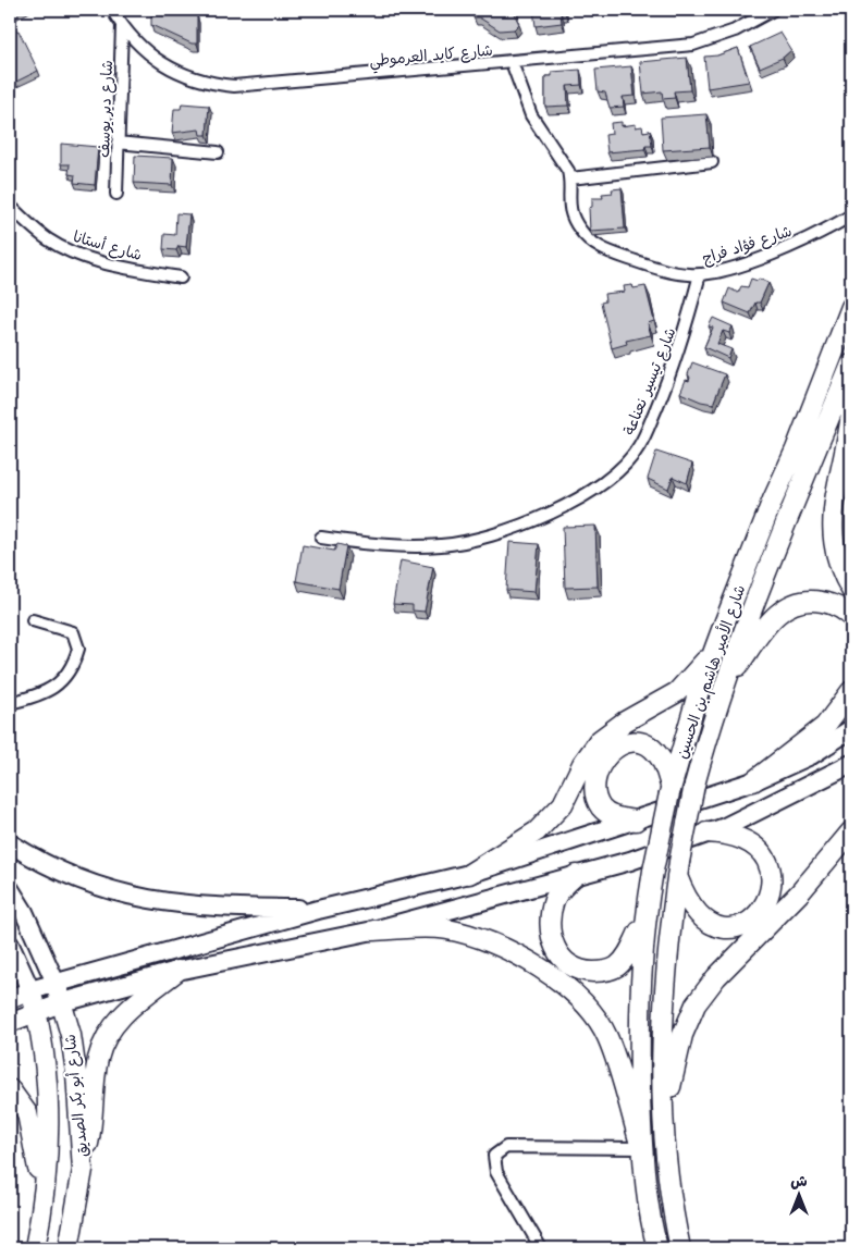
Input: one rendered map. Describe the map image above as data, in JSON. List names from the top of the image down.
{
  "streets": {
    "highway": ["شارع الأمير هاشم بن الحسين", "شارع أبو بكر الصديق"],
    "street": [
      "شارع كايد العرموطي",
      "شارع دير يوسف",
      "شارع فؤاد فراج",
      "شارع أستانا",
      "شارع تيسير نعناعة"
    ]
  },
  "crossings": [
    ["شارع كايد العرموطي", "شارع دير يوسف"],
    ["شارع فؤاد فراج", "شارع تيسير نعناعة"]
  ],
  "north": "top"
}
